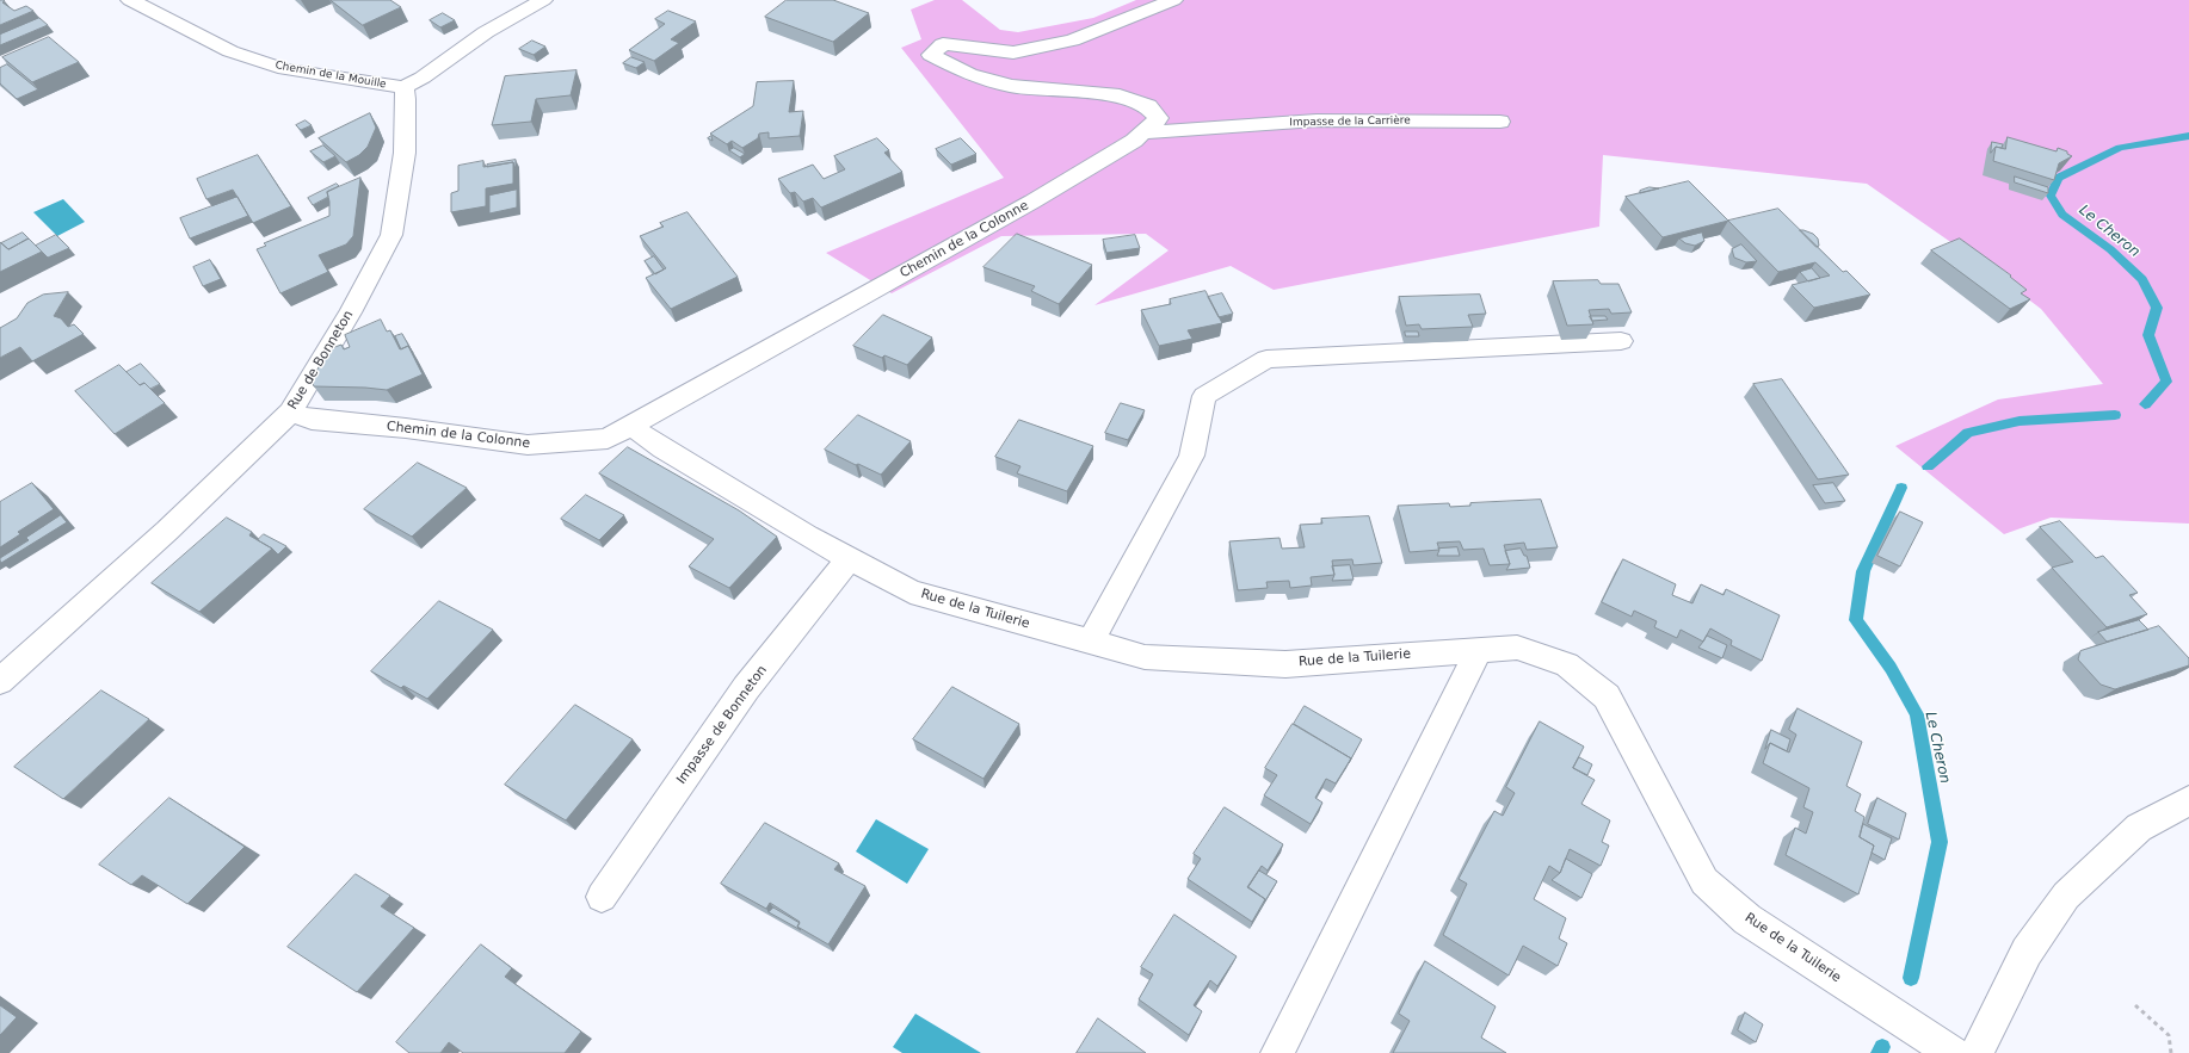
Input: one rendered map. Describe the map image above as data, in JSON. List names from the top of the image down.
{
  "streets": {
    "street": [
      "Chemin de la Mouille",
      "Impasse de la Carrière",
      "Chemin de la Colonne",
      "Rue de Bonneton",
      "Rue de la Tuilerie",
      "Impasse de Bonneton"
    ]
  },
  "crossings": [
    ["Chemin de la Mouille", "Rue de Bonneton"],
    ["Impasse de la Carrière", "Chemin de la Colonne"],
    ["Chemin de la Colonne", "Rue de Bonneton"],
    ["Chemin de la Colonne", "Rue de la Tuilerie"],
    ["Rue de la Tuilerie", "Impasse de Bonneton"]
  ],
  "water": ["Le Cheron"]
}
